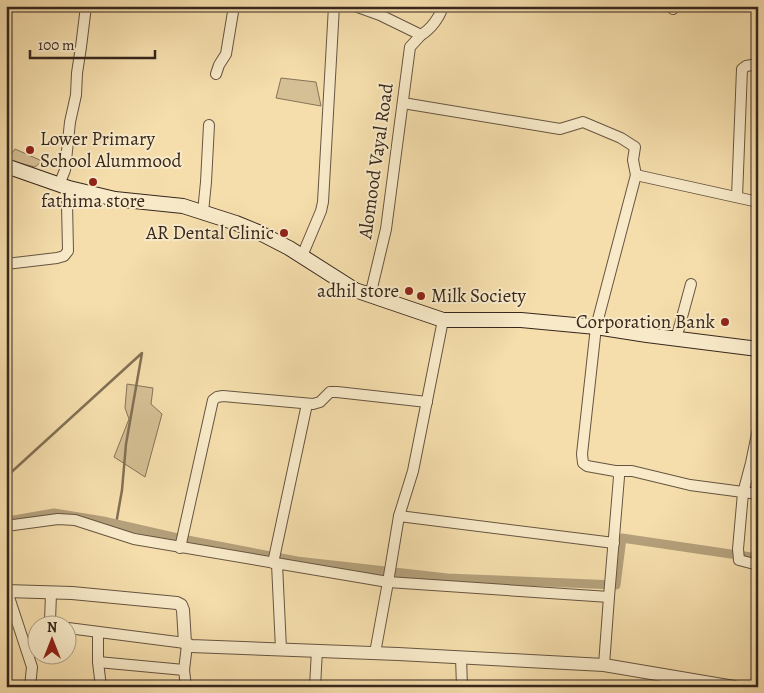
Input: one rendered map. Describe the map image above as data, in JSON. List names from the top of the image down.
{
  "streets": {
    "street": ["Alomood Vayal Road"]
  },
  "places": [
    "Lower Primary School Alummood",
    "fathima store",
    "AR Dental Clinic",
    "adhil store",
    "Milk Society",
    "Corporation Bank"
  ],
  "scale_bar": "100 m",
  "north": "top"
}
